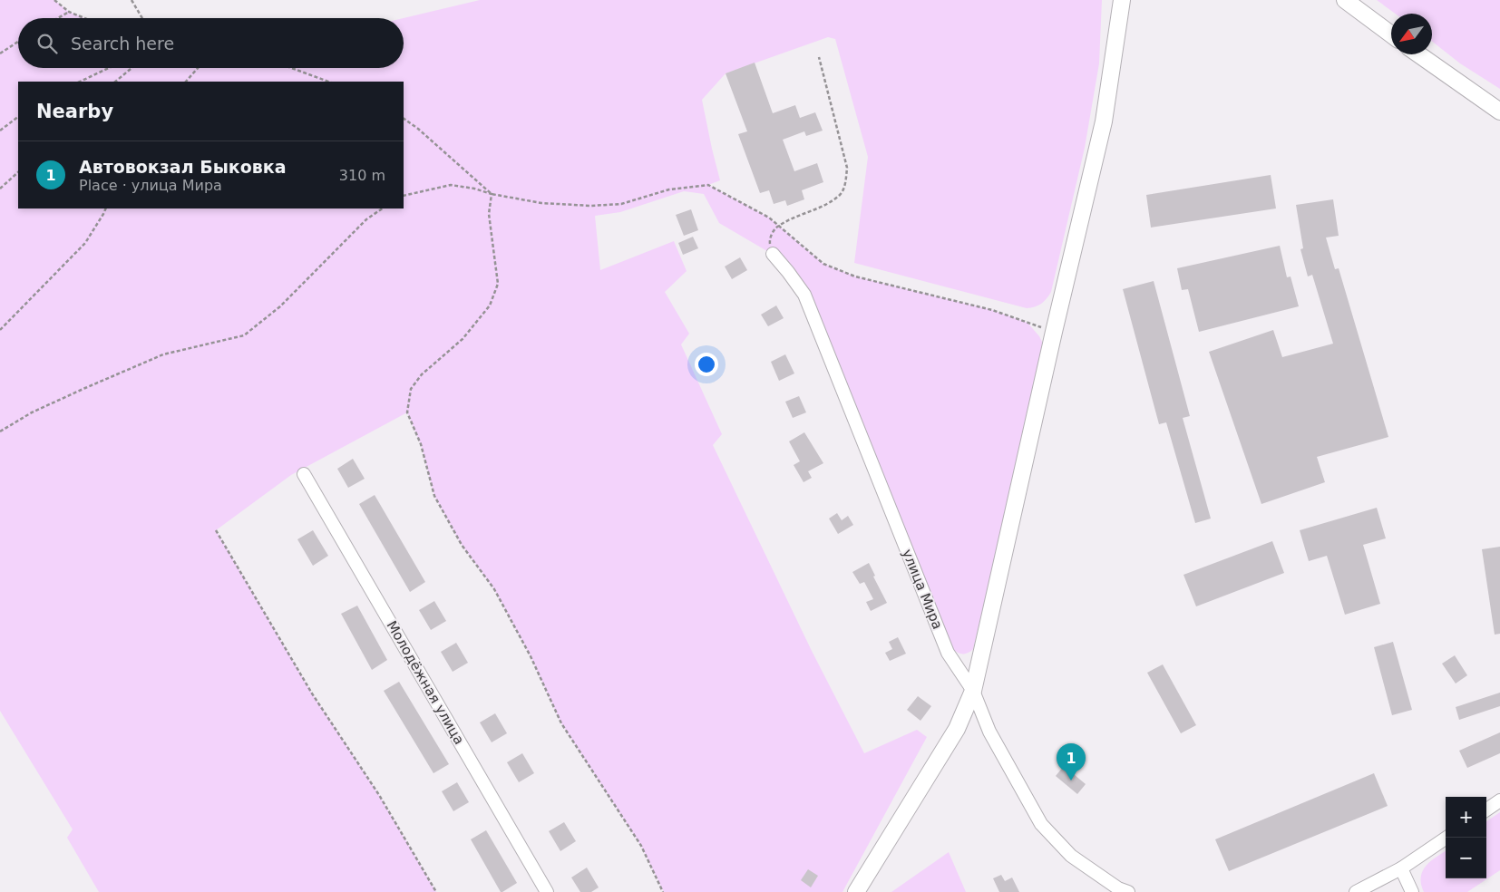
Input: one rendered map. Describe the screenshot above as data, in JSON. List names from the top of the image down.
{
  "streets": {
    "street": ["улица Мира", "Молодёжная улица"]
  },
  "north": "bottom left",
  "page": {
    "search": "Search here",
    "heading": "Nearby",
    "list": [
      {
        "mark": "1",
        "name": "Автовокзал Быковка",
        "note": "Place · улица Мира",
        "value": "310 m"
      }
    ],
    "pins": "1",
    "map_buttons": ["+", "−"]
  }
}
